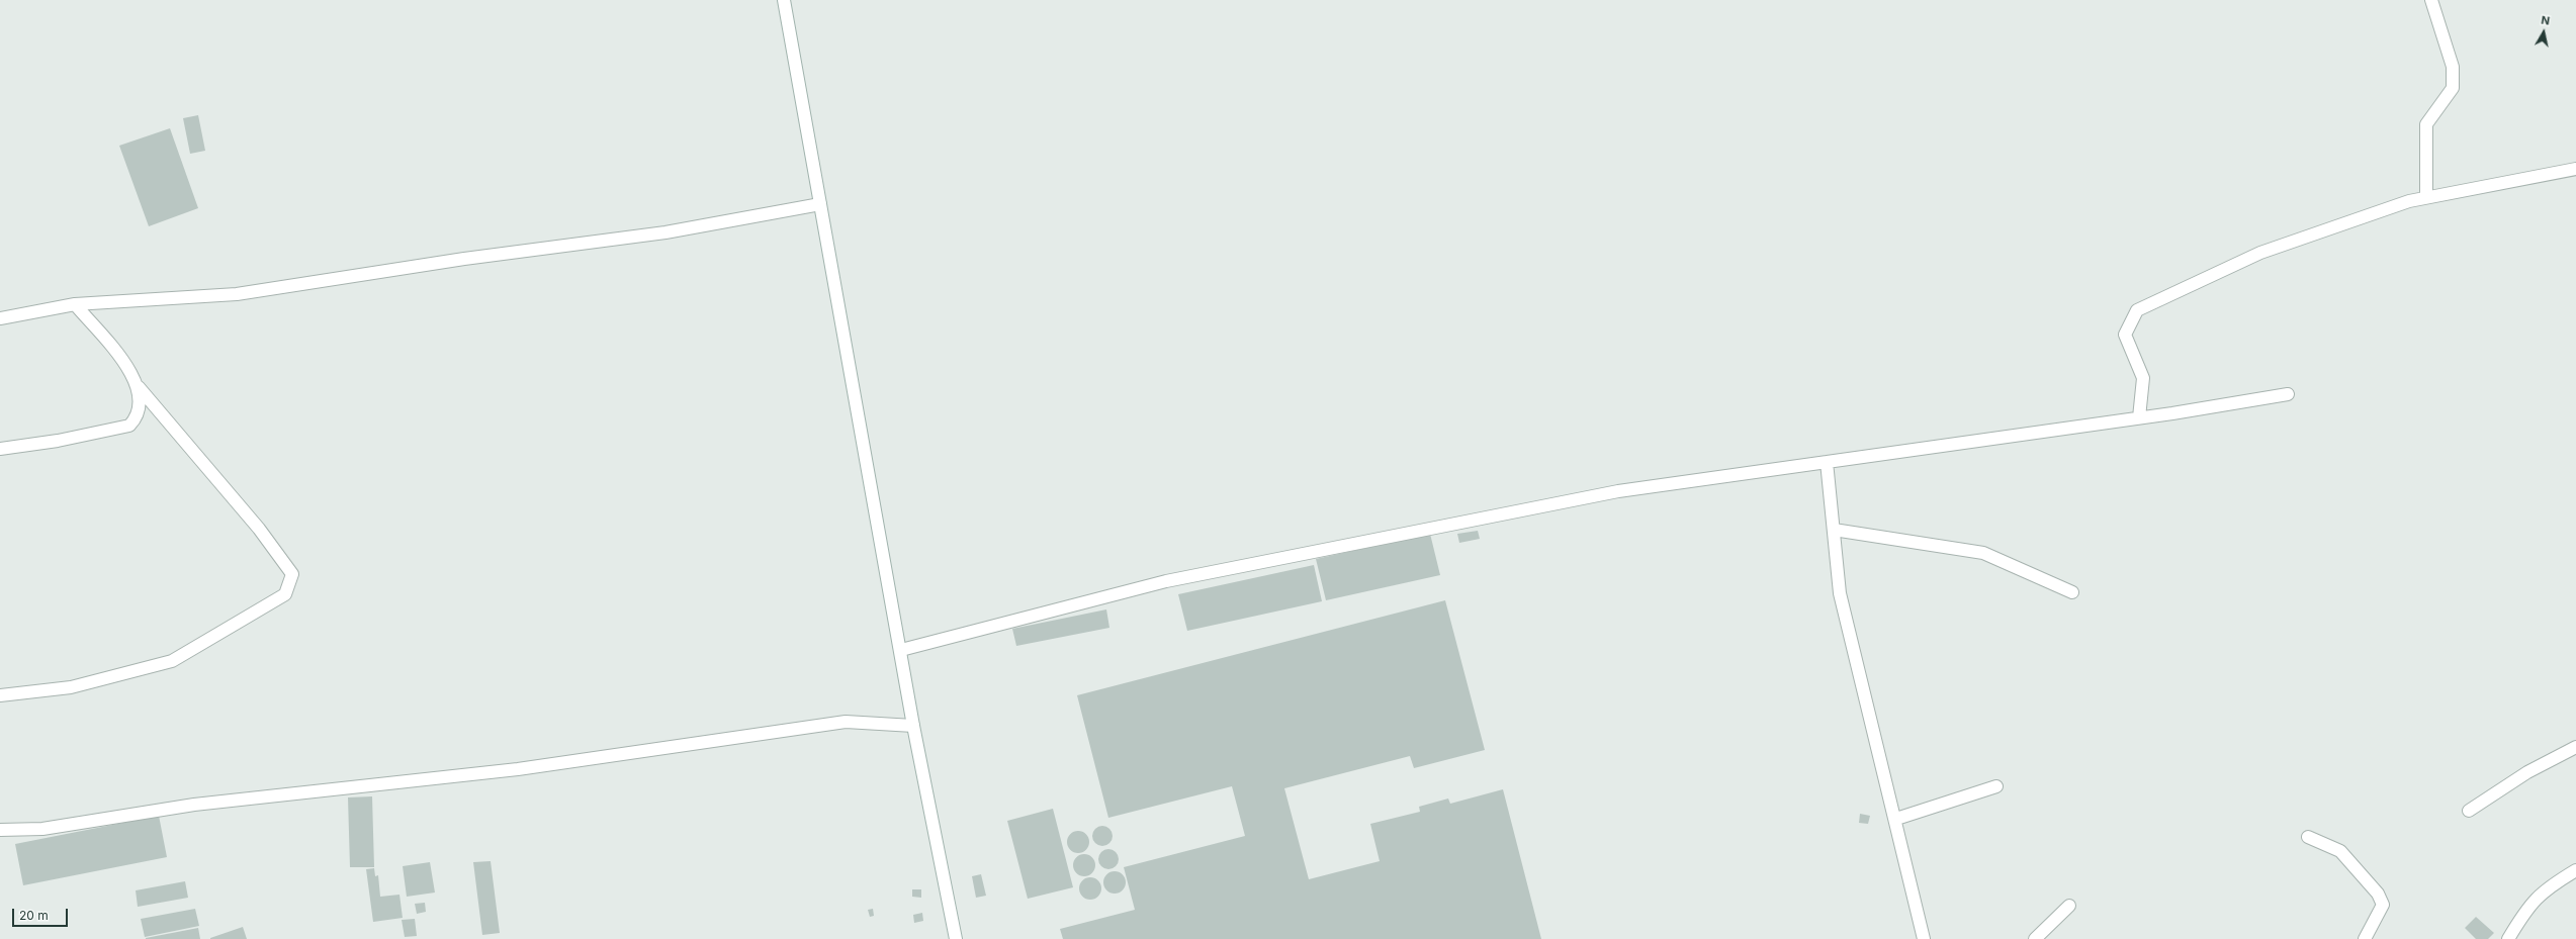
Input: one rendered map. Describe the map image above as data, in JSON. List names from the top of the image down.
{
  "scale_bar": "20 m",
  "north": "top"
}
